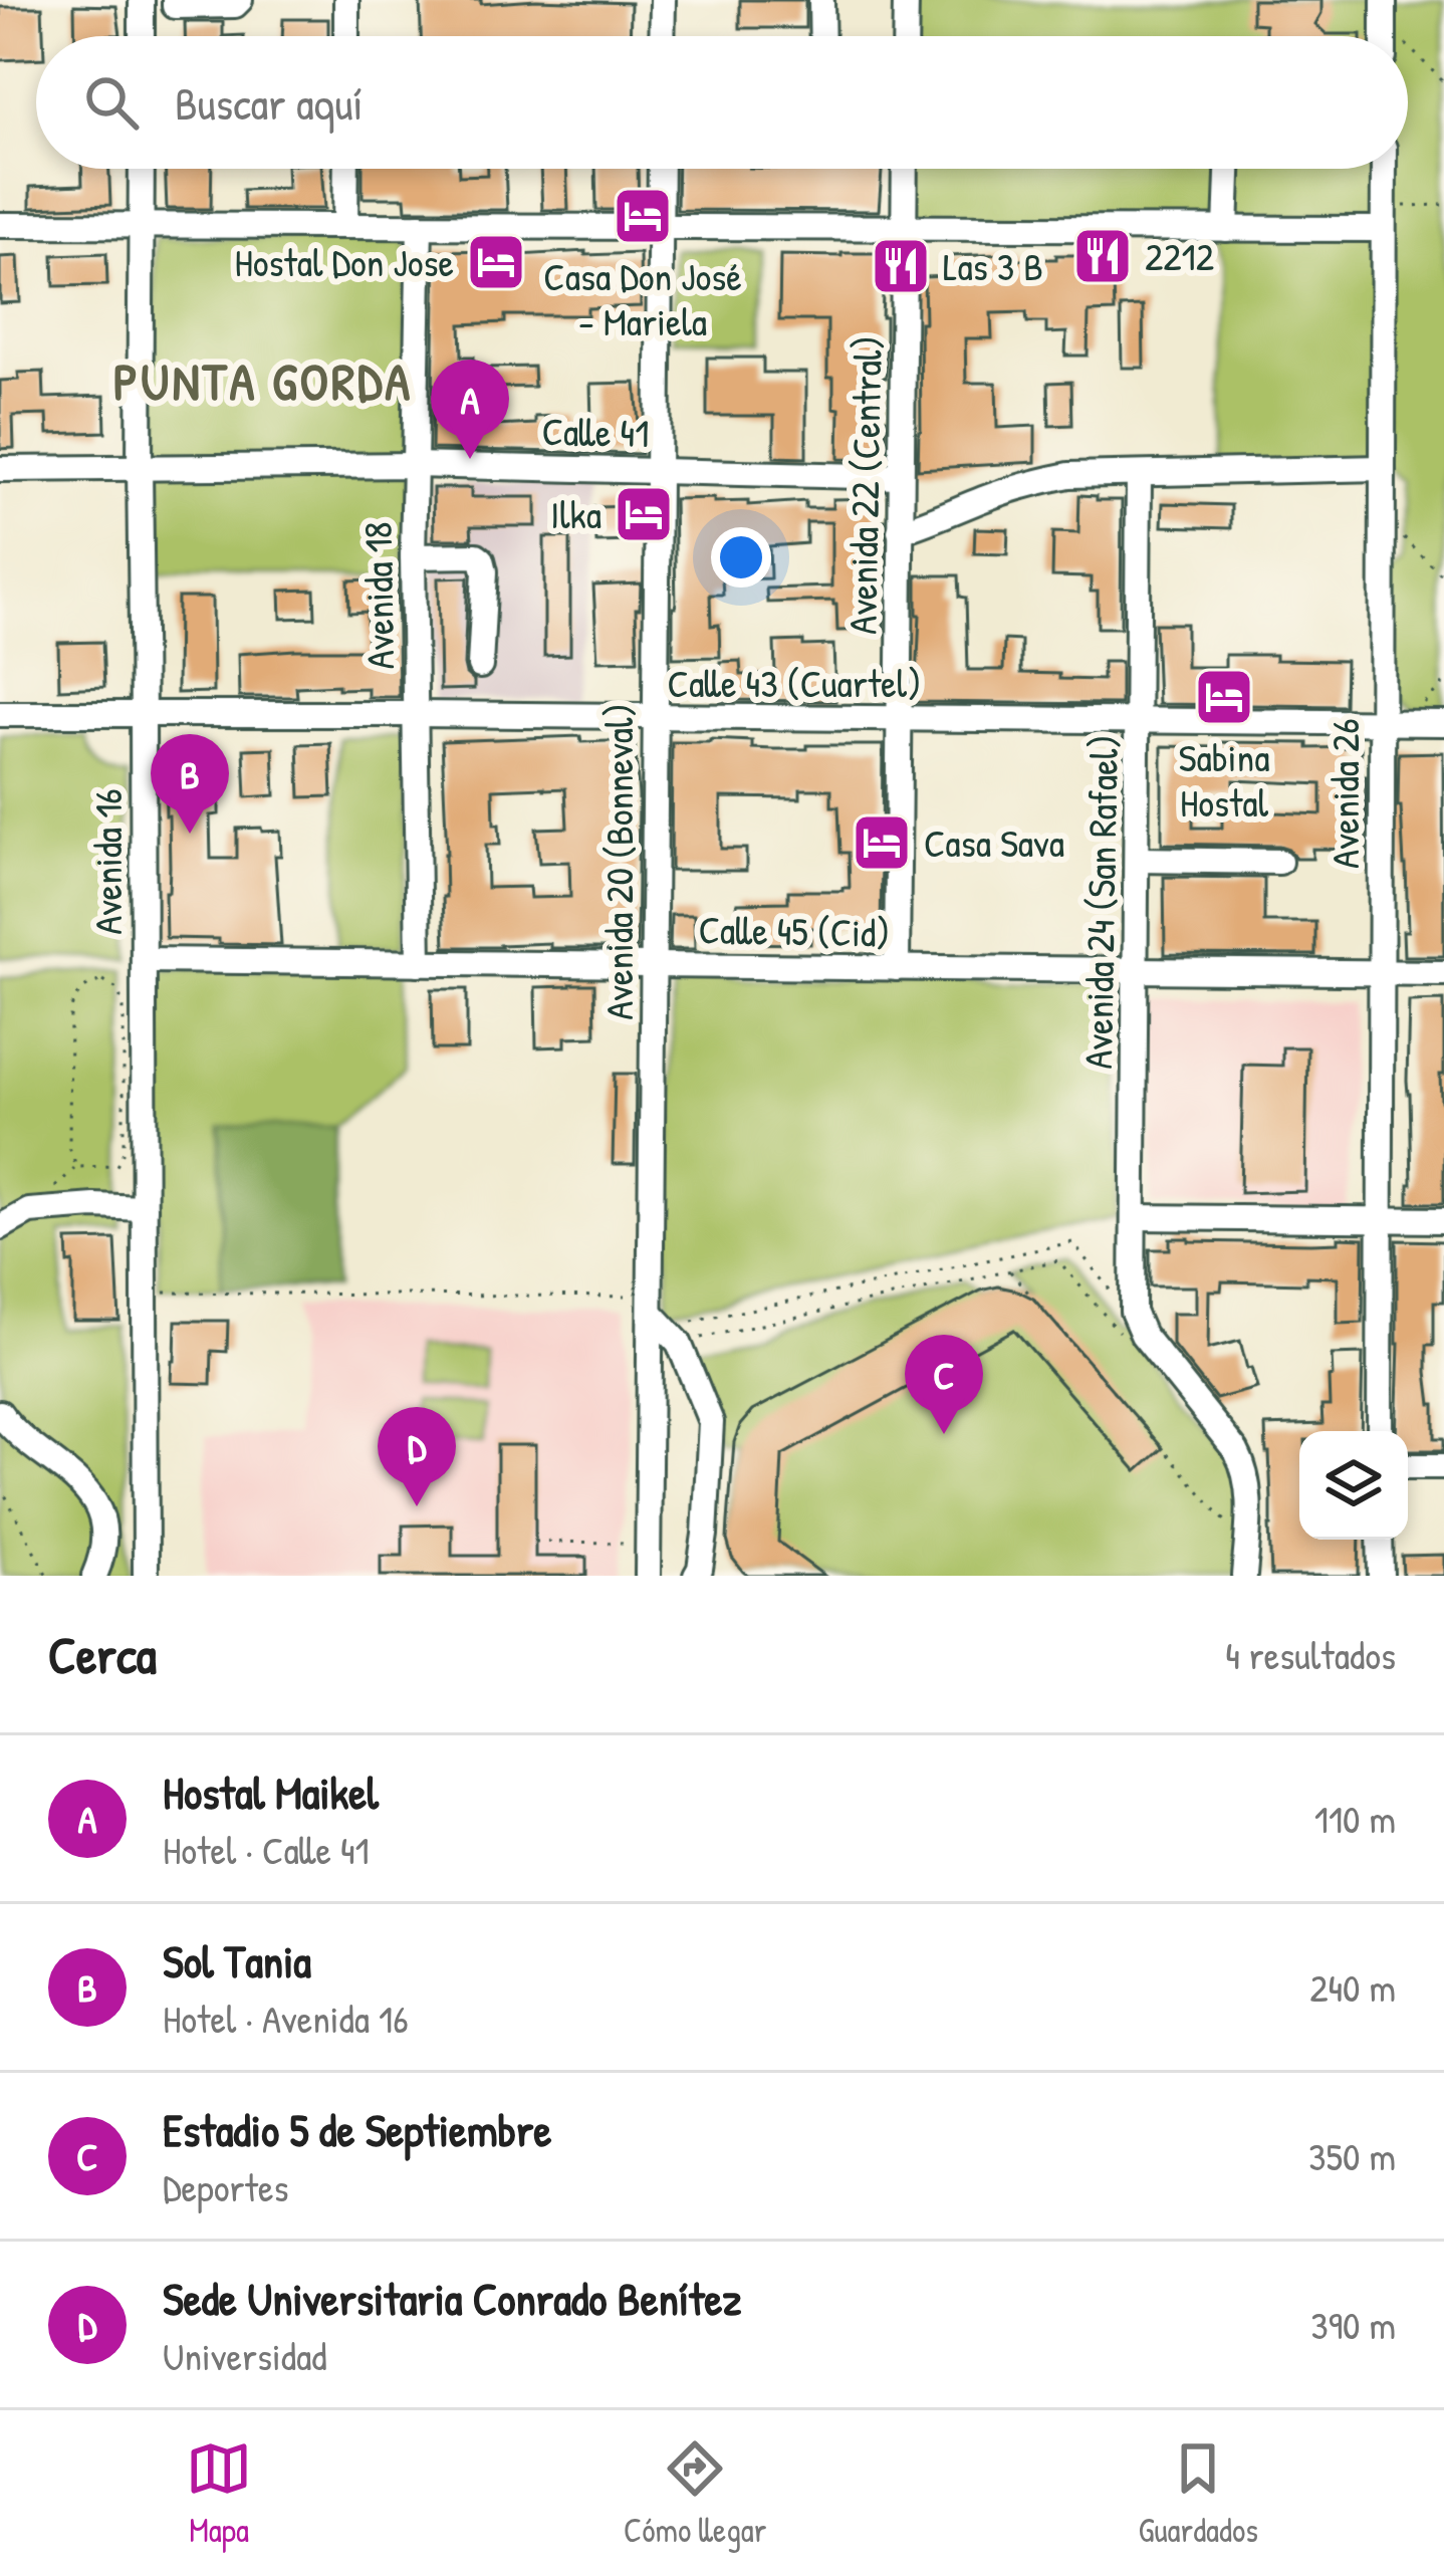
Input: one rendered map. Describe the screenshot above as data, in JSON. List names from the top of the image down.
{
  "streets": {
    "street": [
      "Calle 41",
      "Avenida 22 (Central)",
      "Avenida 18",
      "Calle 43 (Cuartel)",
      "Avenida 26",
      "Avenida 16",
      "Avenida 20 (Bonneval)",
      "Avenida 24 (San Rafael)",
      "Calle 45 (Cid)"
    ]
  },
  "crossings": [
    ["Calle 41", "Avenida 22 (Central)"],
    ["Calle 41", "Avenida 18"],
    ["Calle 41", "Avenida 16"],
    ["Calle 41", "Avenida 20 (Bonneval)"],
    ["Avenida 22 (Central)", "Calle 43 (Cuartel)"],
    ["Avenida 22 (Central)", "Calle 45 (Cid)"],
    ["Avenida 18", "Calle 43 (Cuartel)"],
    ["Avenida 18", "Calle 45 (Cid)"],
    ["Calle 43 (Cuartel)", "Avenida 26"],
    ["Calle 43 (Cuartel)", "Avenida 16"],
    ["Calle 43 (Cuartel)", "Avenida 20 (Bonneval)"],
    ["Calle 43 (Cuartel)", "Avenida 24 (San Rafael)"],
    ["Avenida 26", "Calle 45 (Cid)"],
    ["Avenida 16", "Calle 45 (Cid)"],
    ["Avenida 20 (Bonneval)", "Calle 45 (Cid)"],
    ["Avenida 24 (San Rafael)", "Calle 45 (Cid)"]
  ],
  "districts": ["PUNTA GORDA"],
  "places": {
    "hotel": [
      "Casa Don José - Mariela",
      "Hostal Don Jose",
      "Ilka",
      "Sabina Hostal",
      "Casa Sava"
    ],
    "restaurant": ["2212", "Las 3 B"]
  },
  "page": {
    "search": "Buscar aquí",
    "pins": [
      "A",
      "B",
      "C",
      "D"
    ],
    "heading": ["Cerca", "4 resultados"],
    "list": [
      {
        "mark": "A",
        "name": "Hostal Maikel",
        "note": "Hotel · Calle 41",
        "value": "110 m"
      },
      {
        "mark": "B",
        "name": "Sol Tania",
        "note": "Hotel · Avenida 16",
        "value": "240 m"
      },
      {
        "mark": "C",
        "name": "Estadio 5 de Septiembre",
        "note": "Deportes",
        "value": "350 m"
      },
      {
        "mark": "D",
        "name": "Sede Universitaria Conrado Benítez",
        "note": "Universidad",
        "value": "390 m"
      }
    ],
    "nav": ["Mapa", "Cómo llegar", "Guardados"]
  }
}
